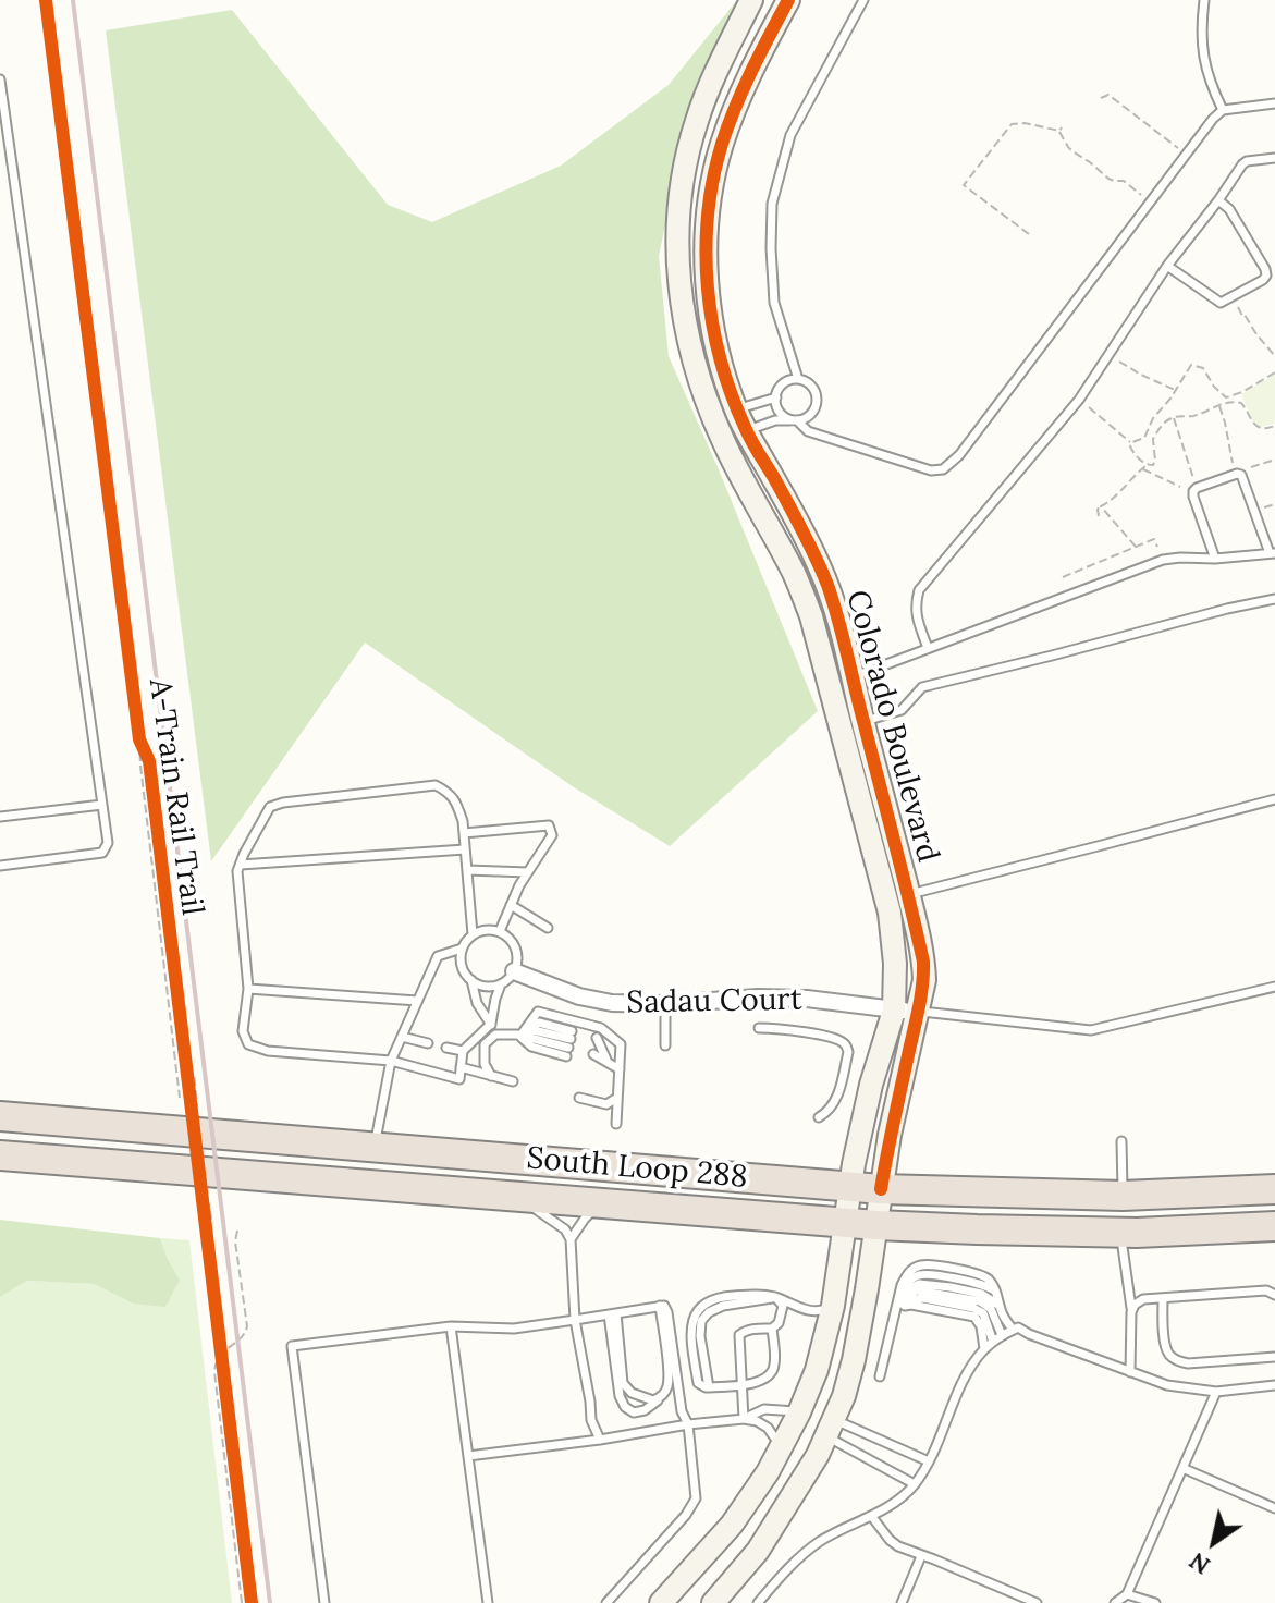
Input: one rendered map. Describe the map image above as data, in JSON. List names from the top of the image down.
{
  "streets": {
    "highway": ["South Loop 288"],
    "street": ["Colorado Boulevard", "Sadau Court"],
    "cycle path": ["A-Train Rail Trail"]
  },
  "crossings": [
    ["Colorado Boulevard", "Sadau Court"],
    ["Colorado Boulevard", "South Loop 288"]
  ],
  "north": "bottom left"
}
